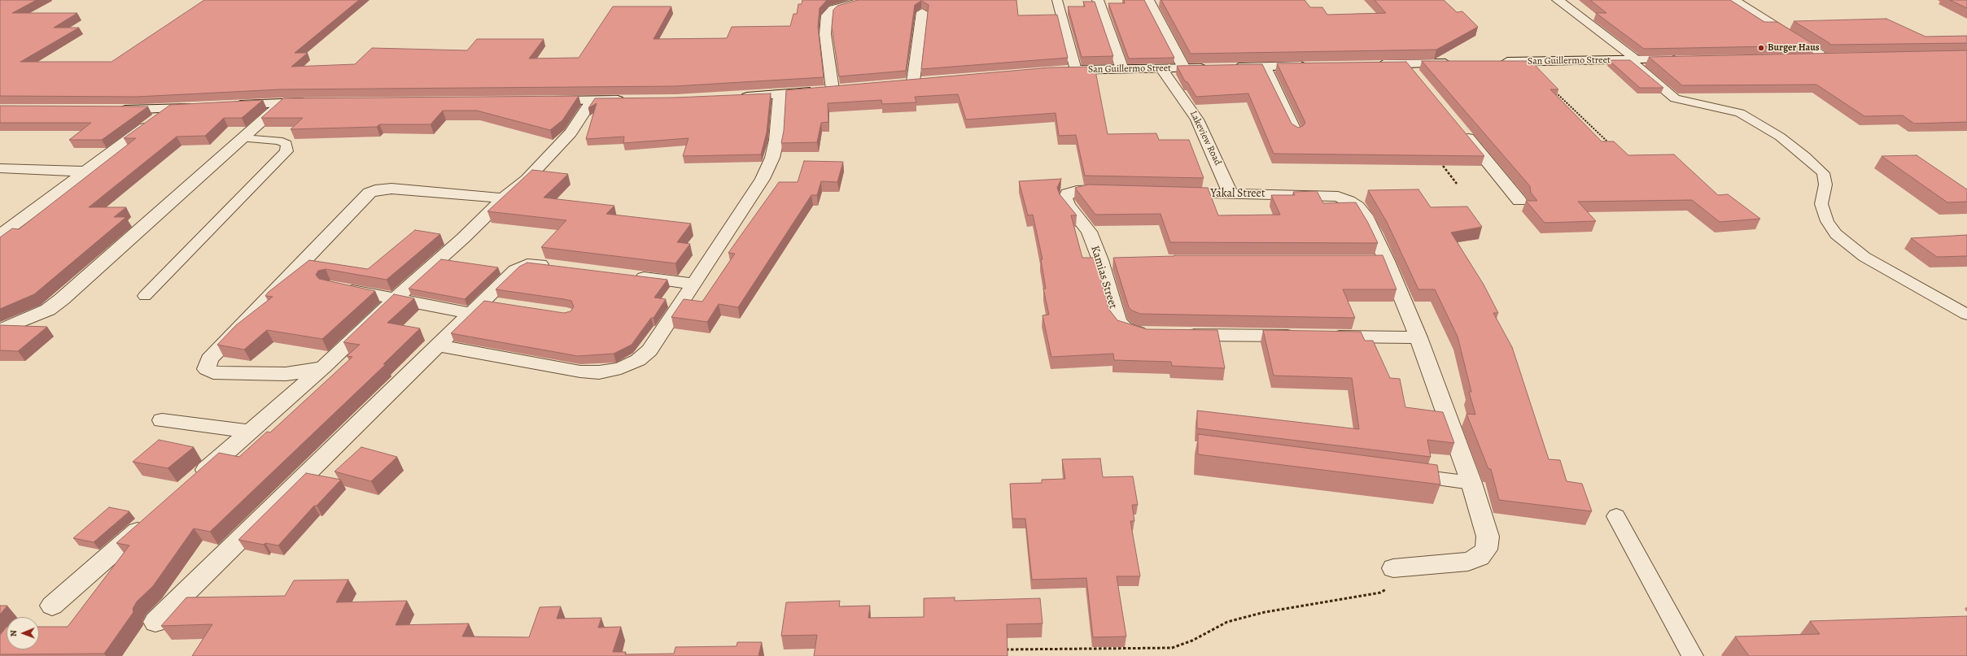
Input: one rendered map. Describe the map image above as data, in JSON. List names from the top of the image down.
{
  "streets": {
    "street": [
      "San Guillermo Street",
      "Lakeview Road",
      "Yakal Street",
      "Kamias Street"
    ]
  },
  "crossings": [
    ["San Guillermo Street", "Lakeview Road"],
    ["Lakeview Road", "Yakal Street"]
  ],
  "places": ["Burger Haus"],
  "north": "left"
}
